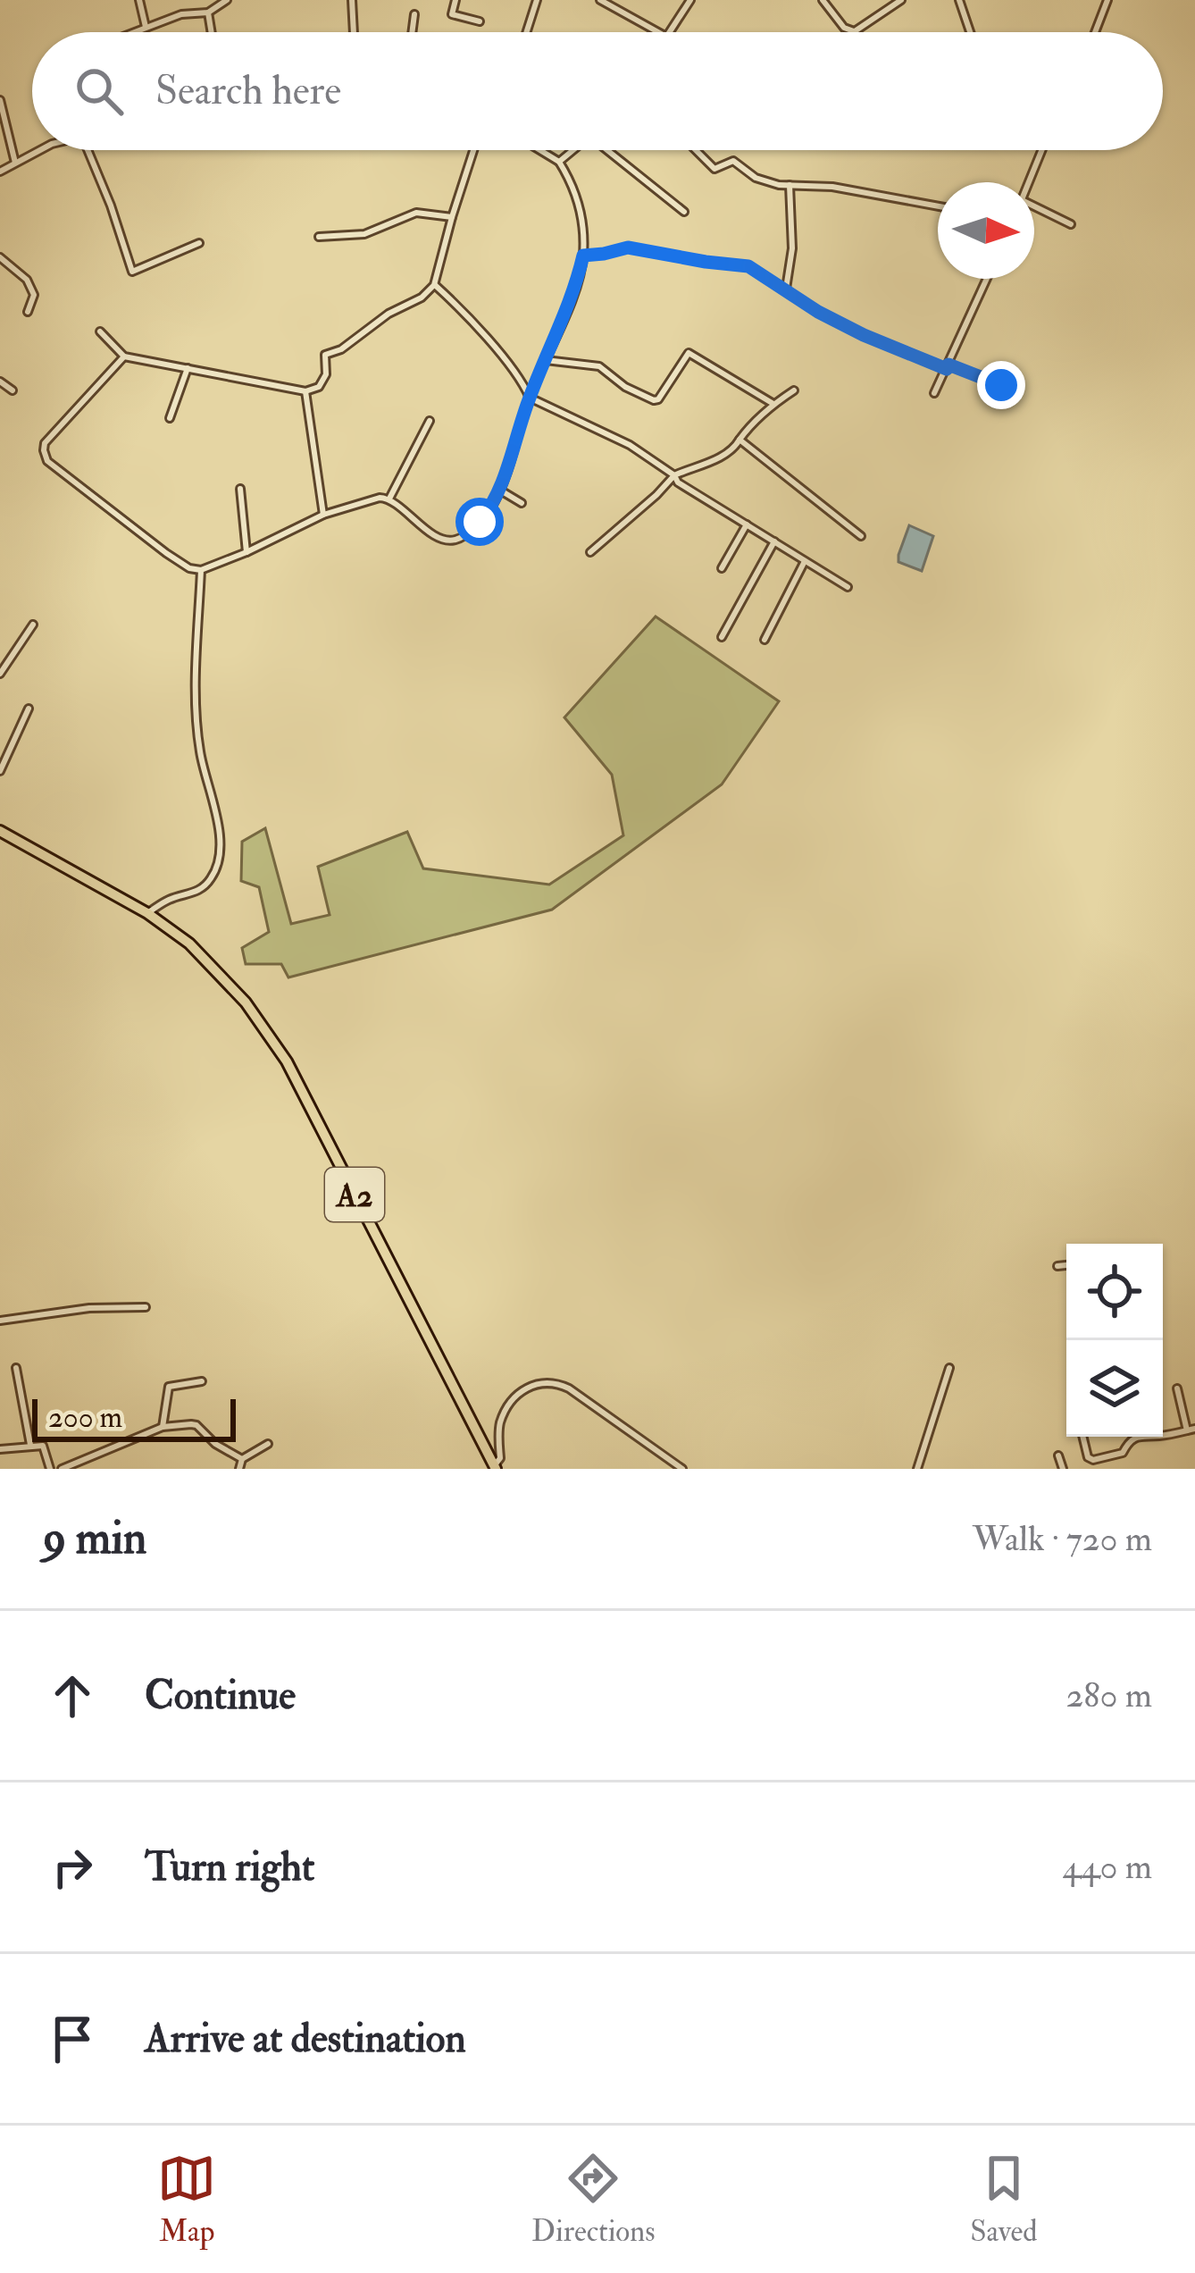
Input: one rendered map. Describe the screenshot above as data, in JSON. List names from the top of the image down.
{
  "streets": {
    "main road": ["A2"]
  },
  "scale_bar": "200 m",
  "north": "right",
  "page": {
    "search": "Search here",
    "scale": "200 m",
    "heading": ["9 min", "Walk · 720 m"],
    "list": [
      ["Continue", "280 m"],
      ["Turn right", "440 m"],
      "Arrive at destination"
    ],
    "nav": ["Map", "Directions", "Saved"]
  }
}
